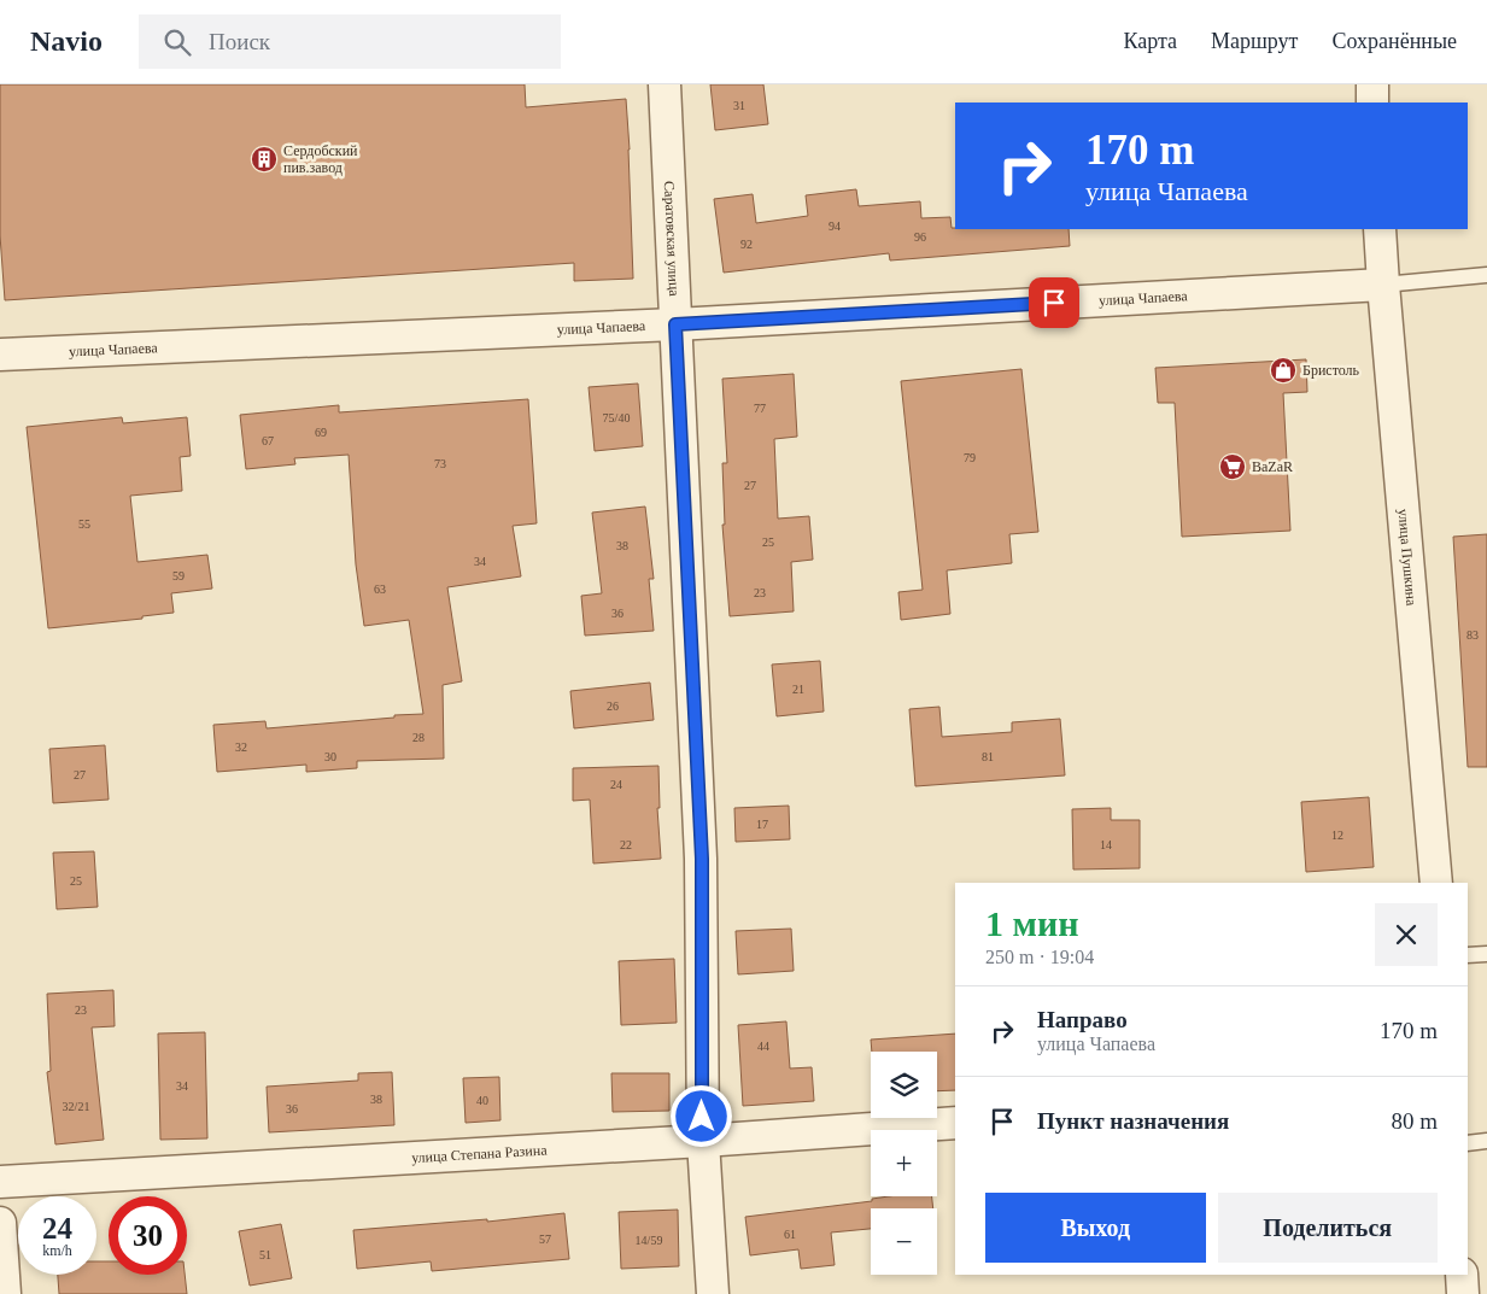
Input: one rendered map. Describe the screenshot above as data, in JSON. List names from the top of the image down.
{
  "streets": {
    "street": [
      "Саратовская улица",
      "улица Чапаева",
      "улица Пушкина",
      "улица Степана Разина"
    ]
  },
  "crossings": [
    ["Саратовская улица", "улица Чапаева"],
    ["Саратовская улица", "улица Степана Разина"],
    ["улица Чапаева", "улица Пушкина"]
  ],
  "places": {
    "building": ["Сердобский пив.завод"],
    "shop": ["Бристоль"],
    "supermarket": ["BaZaR"]
  },
  "house_numbers": [
    "31",
    "94",
    "96",
    "92",
    "77",
    "75/40",
    "69",
    "67",
    "79",
    "73",
    "27",
    "55",
    "25",
    "38",
    "34",
    "59",
    "63",
    "23",
    "36",
    "83",
    "21",
    "26",
    "28",
    "32",
    "30",
    "81",
    "27",
    "24",
    "17",
    "12",
    "22",
    "14",
    "25",
    "23",
    "44",
    "34",
    "38",
    "40",
    "32/21",
    "36",
    "61",
    "57",
    "14/59",
    "51"
  ],
  "page": {
    "header": "Navio",
    "search": "Поиск",
    "nav": ["Карта", "Маршрут", "Сохранённые"],
    "turn": ["170 m", "улица Чапаева"],
    "heading": ["1 мин", "250 m · 19:04"],
    "list": [
      {
        "name": "Направо",
        "note": "улица Чапаева",
        "value": "170 m"
      },
      {
        "name": "Пункт назначения",
        "value": "80 m"
      }
    ],
    "map_buttons": ["+", "−"],
    "buttons": ["Выход", "Поделиться"],
    "speed": "24 km/h",
    "limit": "30"
  }
}
